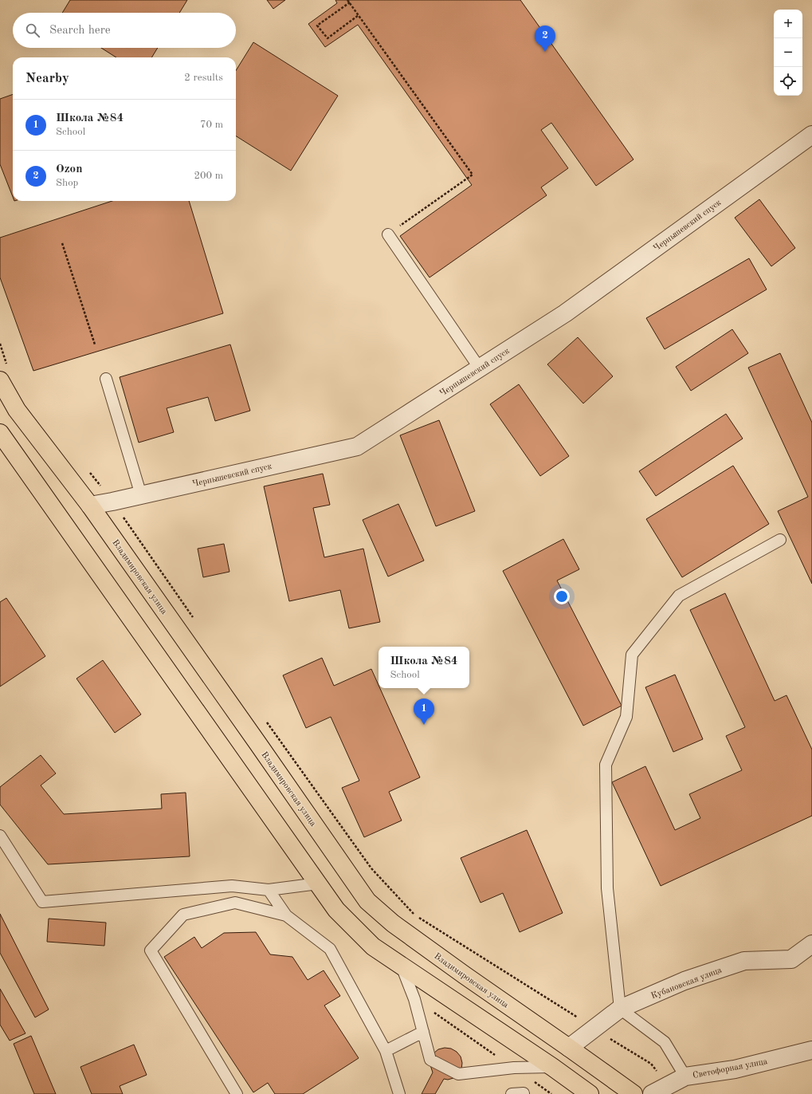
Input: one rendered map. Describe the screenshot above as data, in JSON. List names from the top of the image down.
{
  "streets": {
    "main road": ["Владимировская улица"],
    "street": ["Чернышевский спуск", "Кубановская улица", "Светофорная улица"]
  },
  "crossings": [
    ["Чернышевский спуск", "Владимировская улица"],
    ["Владимировская улица", "Кубановская улица"]
  ],
  "page": {
    "map_buttons": ["+", "−"],
    "search": "Search here",
    "pins": ["2", "1"],
    "heading": ["Nearby", "2 results"],
    "list": [
      {
        "mark": "1",
        "name": "Школа №84",
        "note": "School",
        "value": "70 m"
      },
      {
        "mark": "2",
        "name": "Ozon",
        "note": "Shop",
        "value": "200 m"
      }
    ],
    "popup": ["Школа №84", "School"]
  }
}
